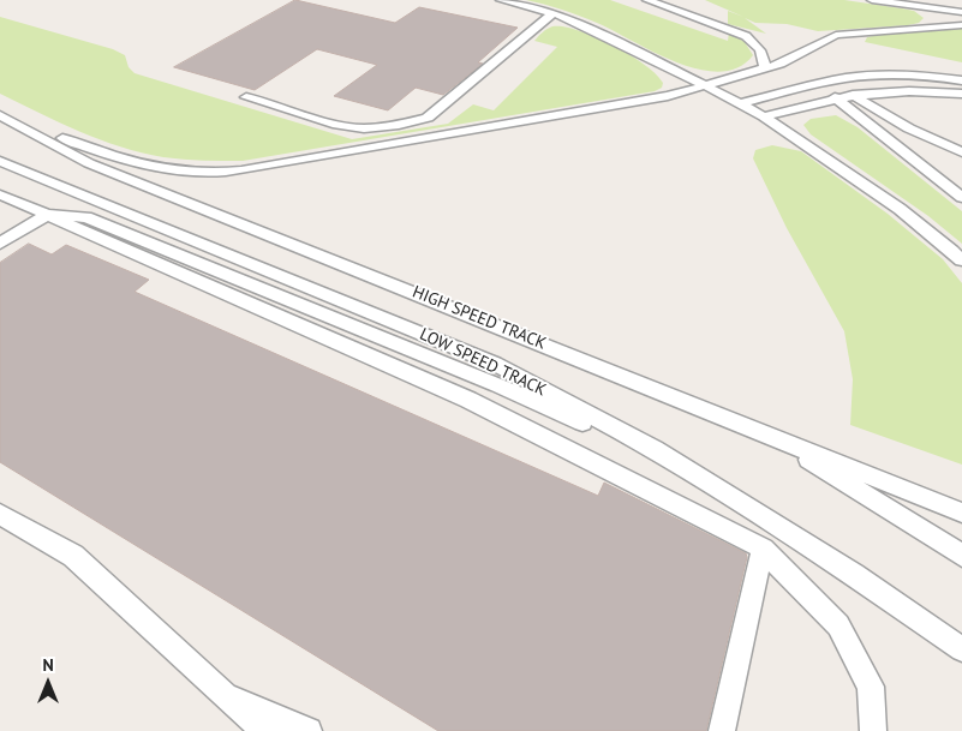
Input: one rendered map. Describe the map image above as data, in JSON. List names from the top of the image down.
{
  "streets": {
    "lane": ["HIGH SPEED TRACK", "LOW SPEED TRACK"]
  },
  "north": "top"
}
